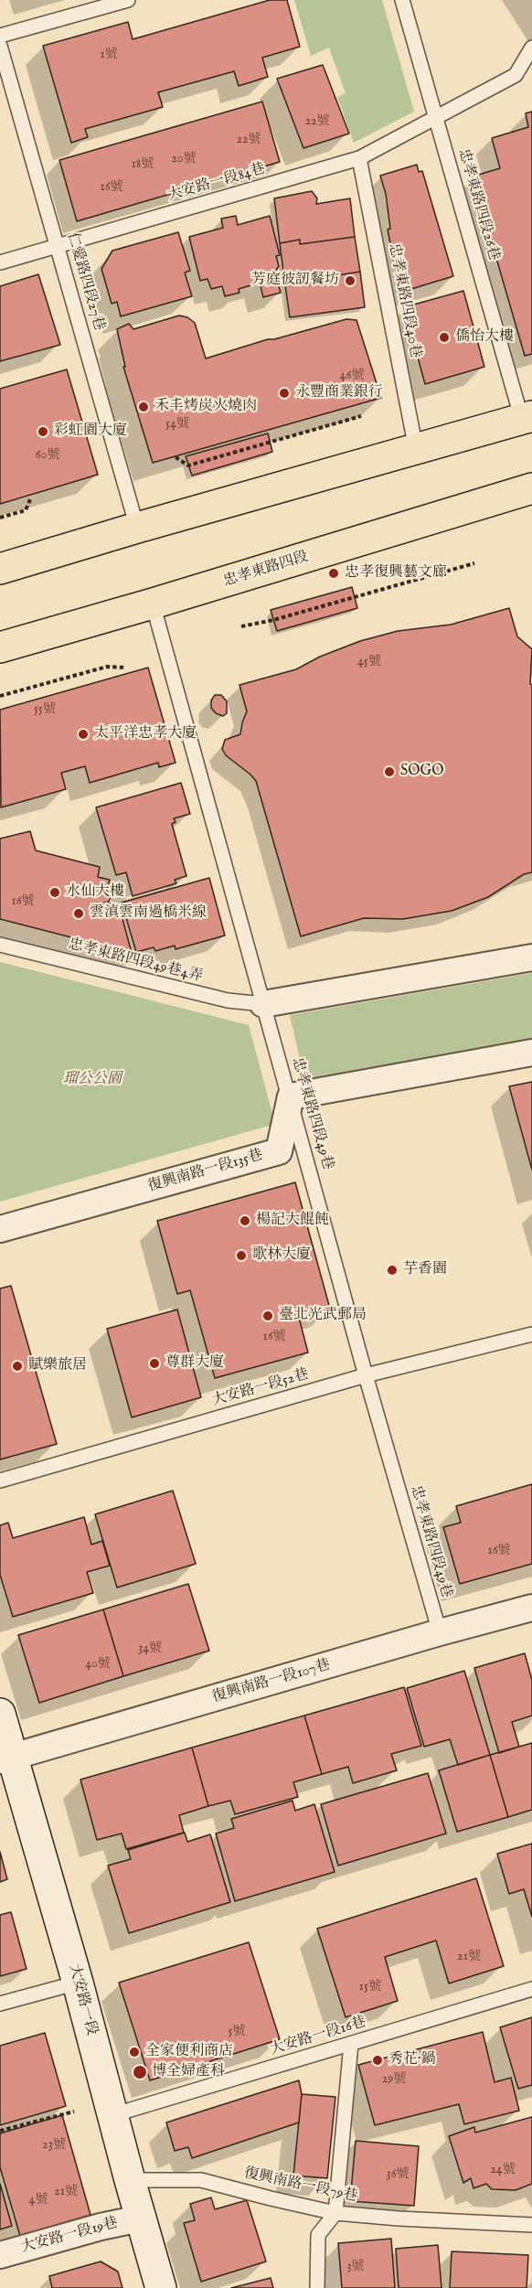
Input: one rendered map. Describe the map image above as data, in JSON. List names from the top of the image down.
{
  "streets": {
    "main road": ["忠孝東路四段"],
    "street": [
      "復興南路一段135巷",
      "復興南路一段107巷",
      "大安路一段",
      "大安路一段19巷"
    ],
    "lane": [
      "大安路一段84巷",
      "忠孝東路四段26巷",
      "仁愛路四段27巷",
      "忠孝東路四段40巷",
      "忠孝東路四段49巷4弄",
      "忠孝東路四段49巷",
      "大安路一段52巷",
      "大安路一段16巷",
      "復興南路一段79巷"
    ]
  },
  "crossings": [
    ["大安路一段84巷", "忠孝東路四段26巷"],
    ["大安路一段84巷", "仁愛路四段27巷"],
    ["大安路一段84巷", "忠孝東路四段40巷"],
    ["忠孝東路四段", "忠孝東路四段49巷"],
    ["忠孝東路四段49巷4弄", "忠孝東路四段49巷"],
    ["忠孝東路四段49巷", "復興南路一段135巷"],
    ["忠孝東路四段49巷", "大安路一段52巷"],
    ["忠孝東路四段49巷", "復興南路一段107巷"],
    ["復興南路一段107巷", "大安路一段"],
    ["大安路一段", "大安路一段16巷"],
    ["大安路一段", "復興南路一段79巷"],
    ["大安路一段", "大安路一段19巷"]
  ],
  "parks": ["瑠公公園"],
  "places": [
    "芳庭彼訒餐坊",
    "僑怡大樓",
    "永豐商業銀行",
    "禾丰烤炭火燒肉",
    "彩虹園大廈",
    "忠孝復興藝文廊",
    "太平洋忠孝大廈",
    "SOGO",
    "水仙大樓",
    "雲滇雲南過橋米線",
    "楊記大餛飩",
    "歌林大廈",
    "芋香園",
    "臺北光武郵局",
    "尊群大廈",
    "賦樂旅居",
    "全家便利商店",
    "秀花·鍋",
    "博全婦產科"
  ],
  "house_numbers": [
    "1號",
    "22號",
    "22號",
    "20號",
    "18號",
    "16號",
    "46號",
    "54號",
    "60號",
    "45號",
    "55號",
    "16號",
    "16號",
    "16號",
    "34號",
    "40號",
    "21號",
    "15號",
    "5號",
    "29號",
    "23號",
    "24號",
    "36號",
    "21號",
    "4號",
    "3號"
  ]
}
